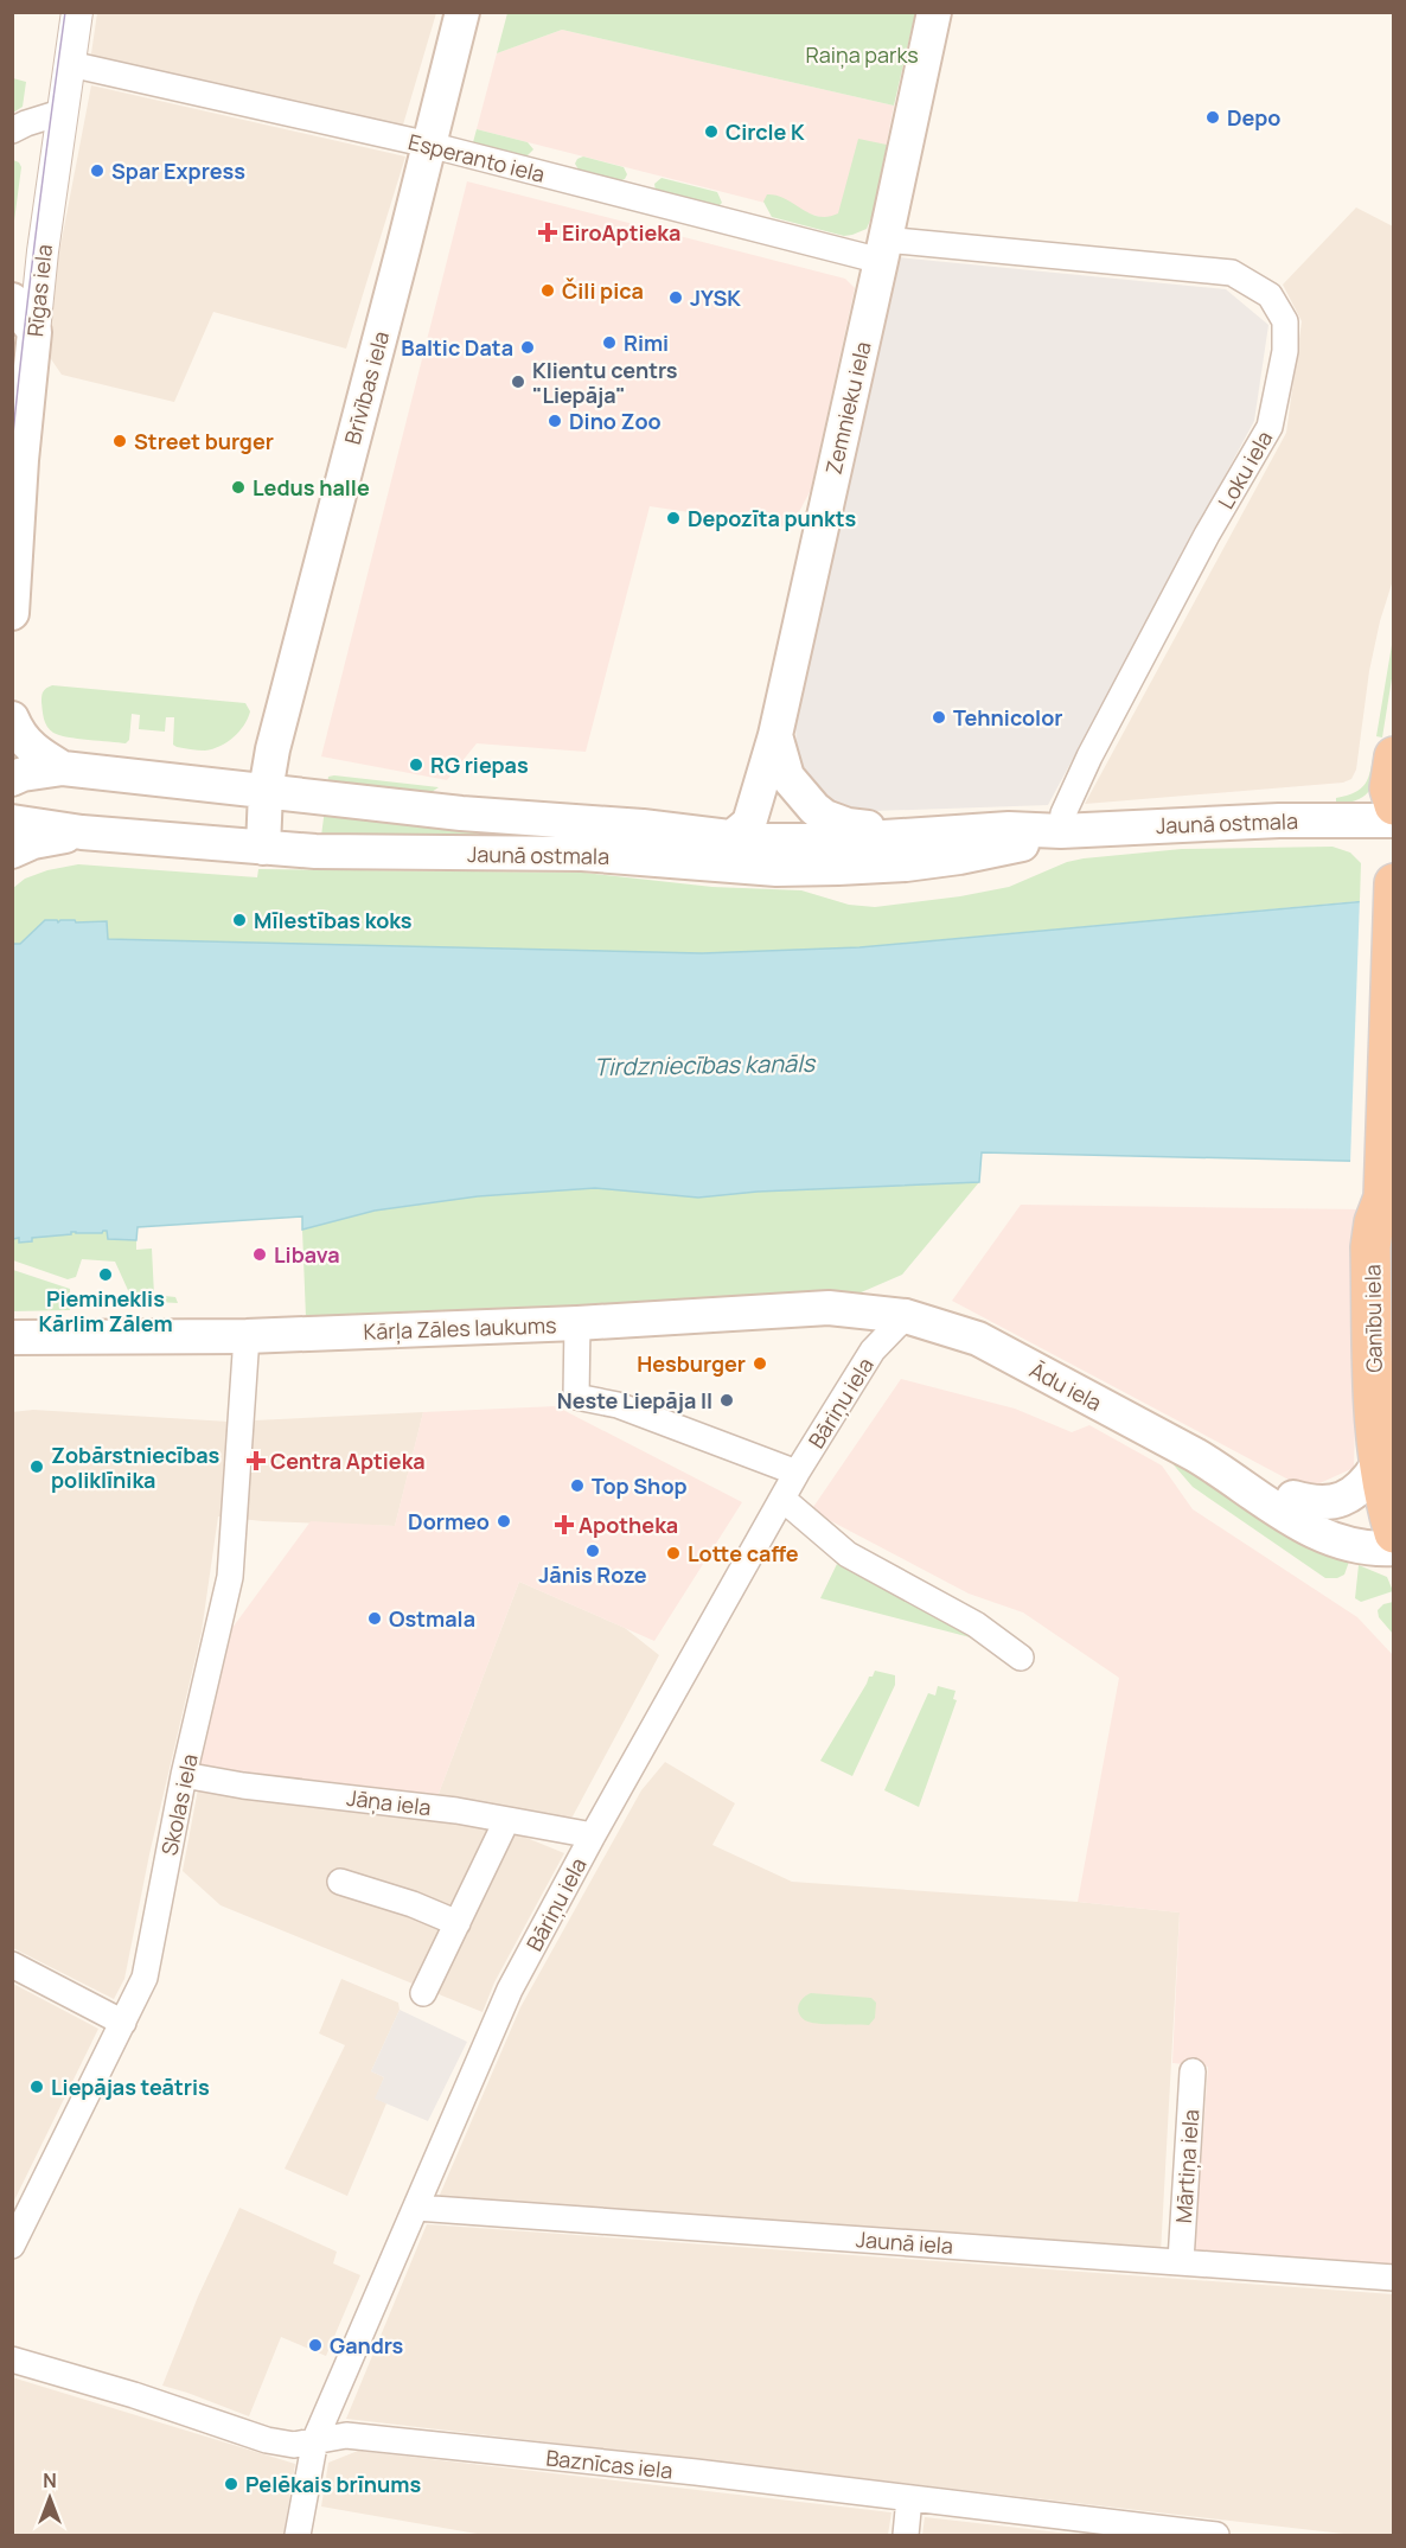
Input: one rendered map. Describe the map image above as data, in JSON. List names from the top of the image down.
{
  "streets": {
    "highway": ["Ganību iela"],
    "main road": [
      "Rīgas iela",
      "Brīvības iela",
      "Zemnieku iela",
      "Jaunā ostmala",
      "Kārļa Zāles laukums",
      "Ādu iela"
    ],
    "street": [
      "Esperanto iela",
      "Loku iela",
      "Bāriņu iela",
      "Jāņa iela",
      "Skolas iela",
      "Mārtiņa iela",
      "Jaunā iela",
      "Baznīcas iela"
    ]
  },
  "crossings": [
    ["Esperanto iela", "Rīgas iela"],
    ["Esperanto iela", "Brīvības iela"],
    ["Esperanto iela", "Zemnieku iela"],
    ["Esperanto iela", "Loku iela"],
    ["Brīvības iela", "Jaunā ostmala"],
    ["Zemnieku iela", "Loku iela"],
    ["Zemnieku iela", "Jaunā ostmala"],
    ["Loku iela", "Jaunā ostmala"],
    ["Kārļa Zāles laukums", "Ādu iela"],
    ["Kārļa Zāles laukums", "Bāriņu iela"],
    ["Kārļa Zāles laukums", "Skolas iela"],
    ["Ādu iela", "Bāriņu iela"],
    ["Bāriņu iela", "Jāņa iela"],
    ["Bāriņu iela", "Jaunā iela"],
    ["Bāriņu iela", "Baznīcas iela"],
    ["Jāņa iela", "Skolas iela"],
    ["Mārtiņa iela", "Jaunā iela"]
  ],
  "water": ["Tirdzniecības kanāls"],
  "parks": ["Raiņa parks"],
  "places": {
    "other": [
      "Depo",
      "Circle K",
      "Spar Express",
      "Čili pica",
      "JYSK",
      "Rimi",
      "Baltic Data",
      "Klientu centrs \"Liepāja\"",
      "Dino Zoo",
      "Street burger",
      "Ledus halle",
      "Depozīta punkts",
      "Tehnicolor",
      "RG riepas",
      "Mīlestības koks",
      "Libava",
      "Piemineklis Kārlim Zālem",
      "Hesburger",
      "Neste Liepāja II",
      "Zobārstniecības poliklīnika",
      "Top Shop",
      "Dormeo",
      "Jānis Roze",
      "Lotte caffe",
      "Ostmala",
      "Liepājas teātris",
      "Gandrs",
      "Pelēkais brīnums"
    ],
    "health": ["EiroAptieka", "Centra Aptieka", "Apotheka"]
  },
  "north": "top"
}
